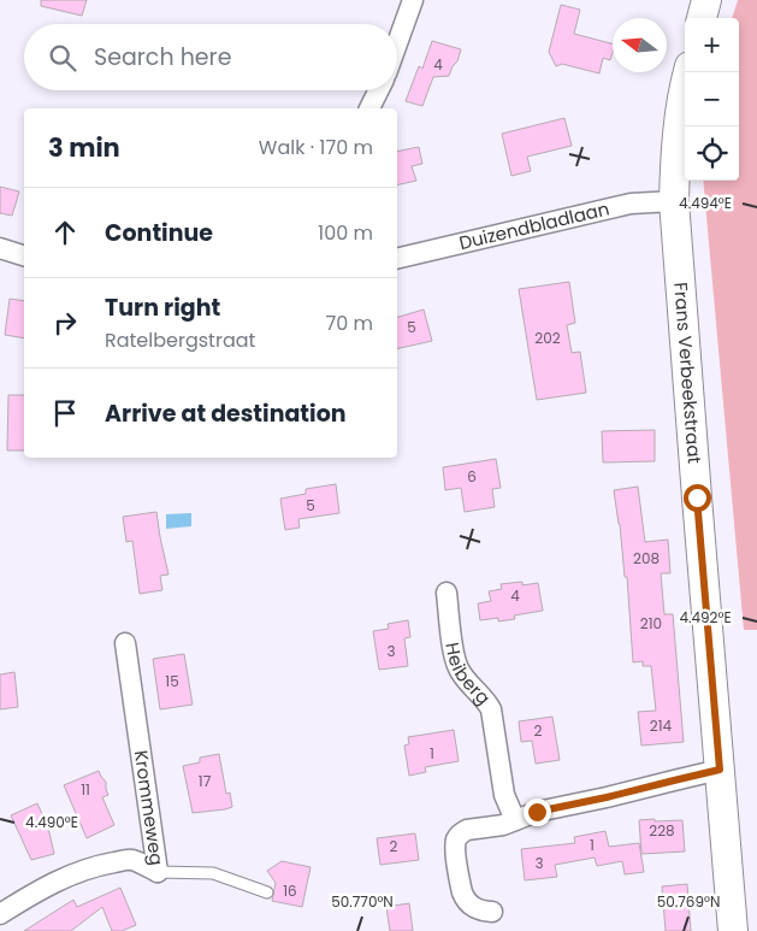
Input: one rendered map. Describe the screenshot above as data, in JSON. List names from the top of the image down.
{
  "streets": {
    "main road": ["Frans Verbeekstraat"],
    "street": ["Duizendbladlaan", "Heiberg", "Krommeweg"]
  },
  "crossings": [
    ["Duizendbladlaan", "Frans Verbeekstraat"]
  ],
  "house_numbers": [
    "4",
    "5",
    "202",
    "6",
    "5",
    "208",
    "4",
    "210",
    "3",
    "15",
    "214",
    "2",
    "1",
    "17",
    "11",
    "228",
    "1",
    "2",
    "3",
    "16"
  ],
  "north": "left",
  "page": {
    "map_buttons": ["+", "−"],
    "search": "Search here",
    "heading": ["3 min", "Walk · 170 m"],
    "list": [
      ["Continue", "100 m"],
      ["Turn right", "Ratelbergstraat", "70 m"],
      "Arrive at destination"
    ]
  },
  "coordinates": [
    "4.494°E",
    "4.492°E",
    "4.490°E",
    "50.770°N",
    "50.769°N"
  ]
}
